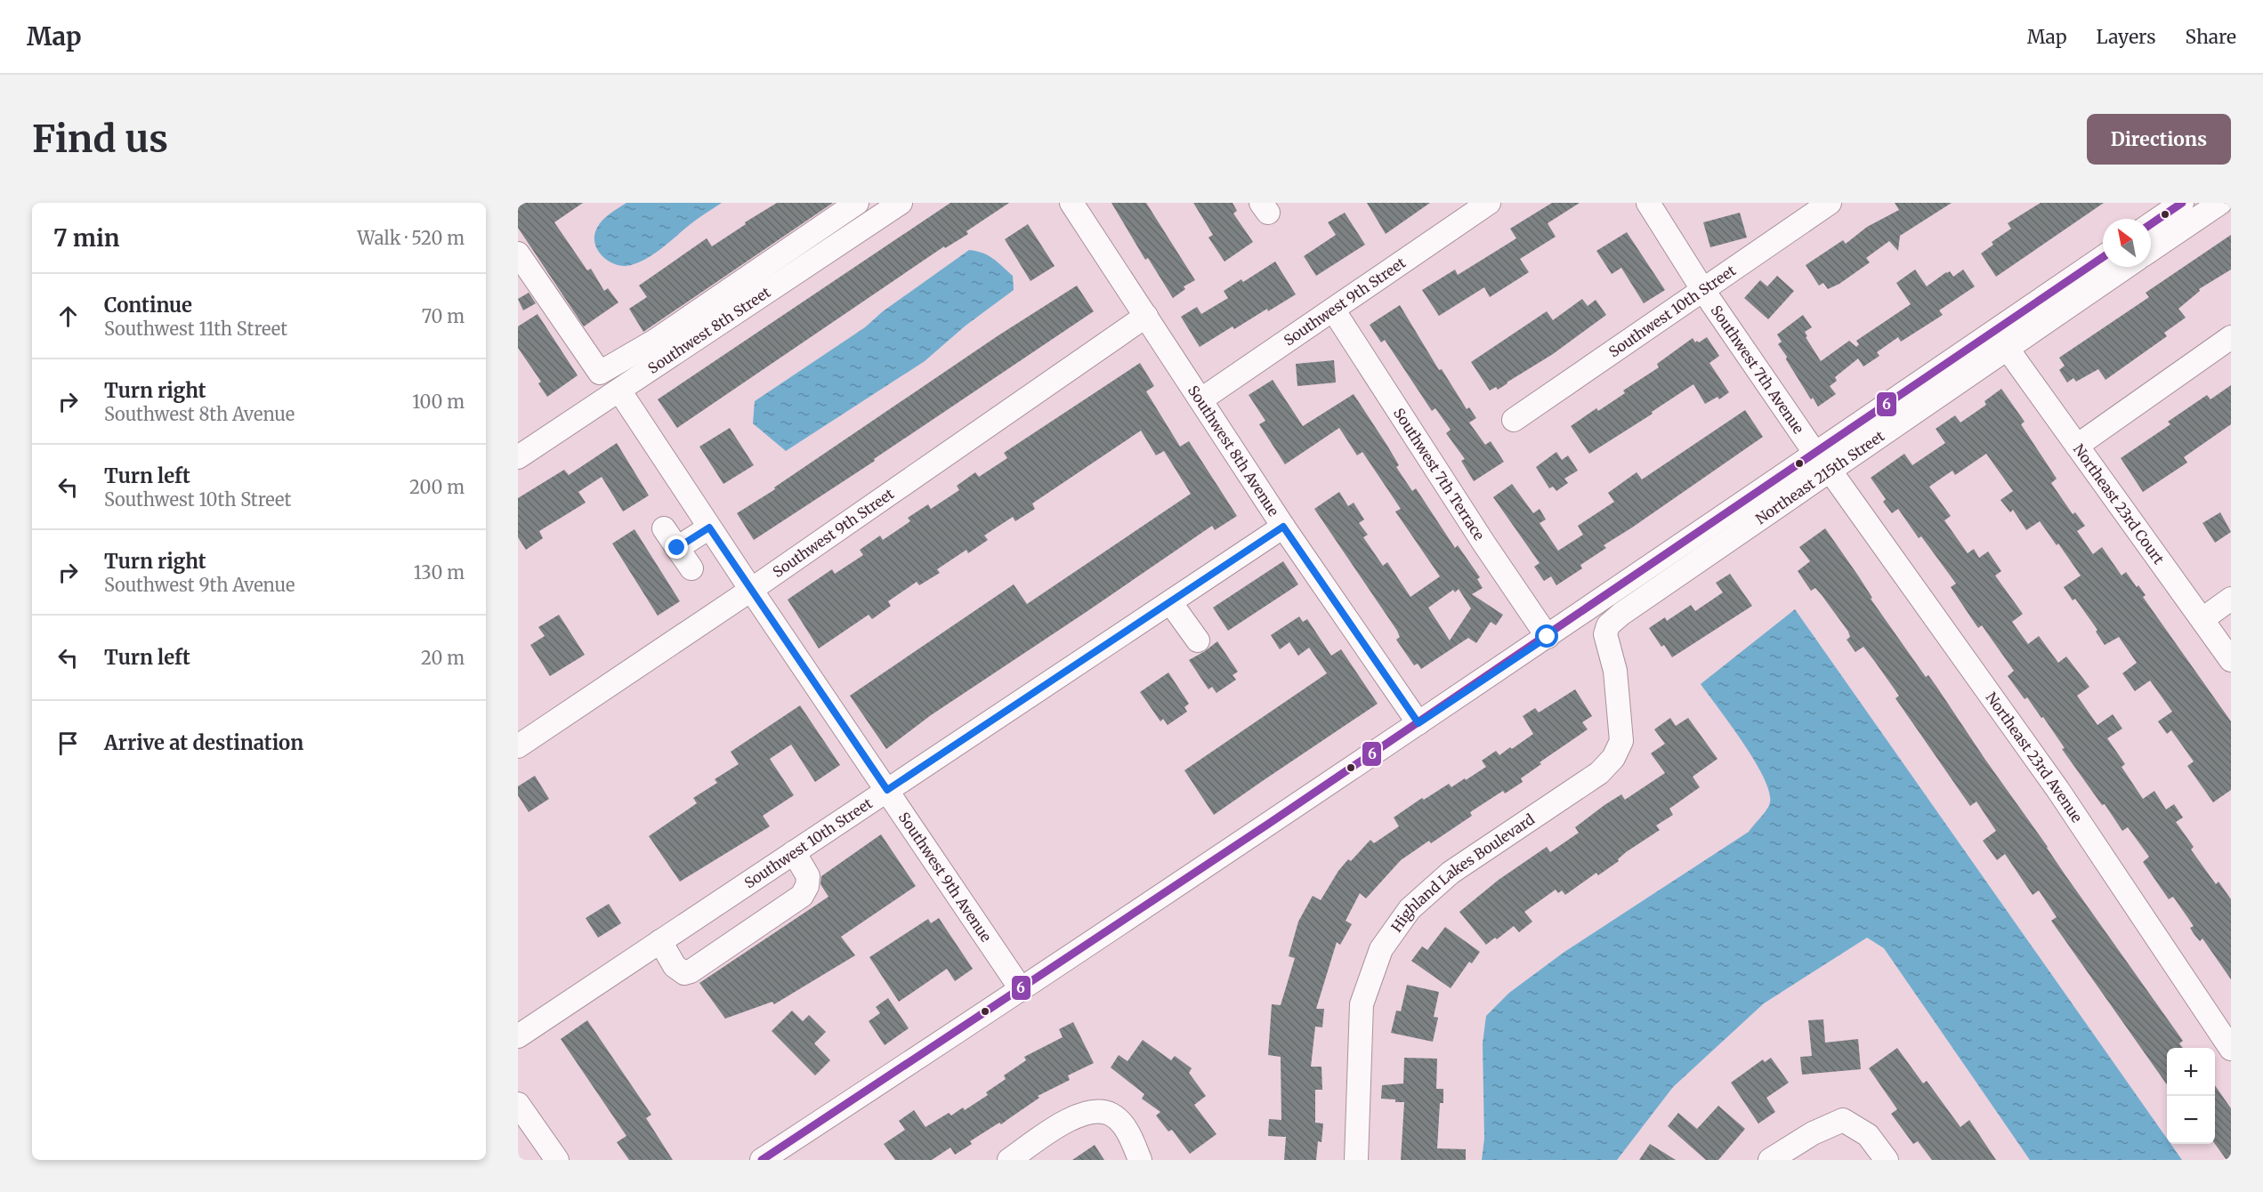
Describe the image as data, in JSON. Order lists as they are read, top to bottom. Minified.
{"streets":{"street":["Southwest 9th Street","Southwest 10th Street","Southwest 8th Street","Southwest 7th Avenue","Southwest 8th Avenue","Southwest 7th Terrace","Northeast 215th Street","Northeast 23rd Court","Northeast 23rd Avenue","Highland Lakes Boulevard","Southwest 9th Avenue"]},"crossings":[["Southwest 9th Street","Southwest 8th Avenue"],["Southwest 9th Street","Southwest 7th Terrace"],["Southwest 9th Street","Southwest 9th Avenue"],["Southwest 10th Street","Southwest 7th Avenue"],["Southwest 10th Street","Southwest 8th Avenue"],["Southwest 10th Street","Southwest 9th Avenue"],["Southwest 8th Street","Southwest 9th Avenue"],["Southwest 7th Avenue","Northeast 215th Street"],["Southwest 7th Avenue","Northeast 23rd Avenue"],["Northeast 215th Street","Northeast 23rd Court"],["Northeast 215th Street","Northeast 23rd Avenue"],["Northeast 215th Street","Highland Lakes Boulevard"]],"lines":["transit line 6"],"north":"top left","page":{"header":"Map","nav":["Map","Layers","Share"],"buttons":"Directions","title":"Find us","heading":["7 min","Walk · 520 m"],"list":[["Continue","Southwest 11th Street","70 m"],["Turn right","Southwest 8th Avenue","100 m"],["Turn left","Southwest 10th Street","200 m"],["Turn right","Southwest 9th Avenue","130 m"],["Turn left","20 m"],"Arrive at destination"],"map_buttons":["+","−"]}}
